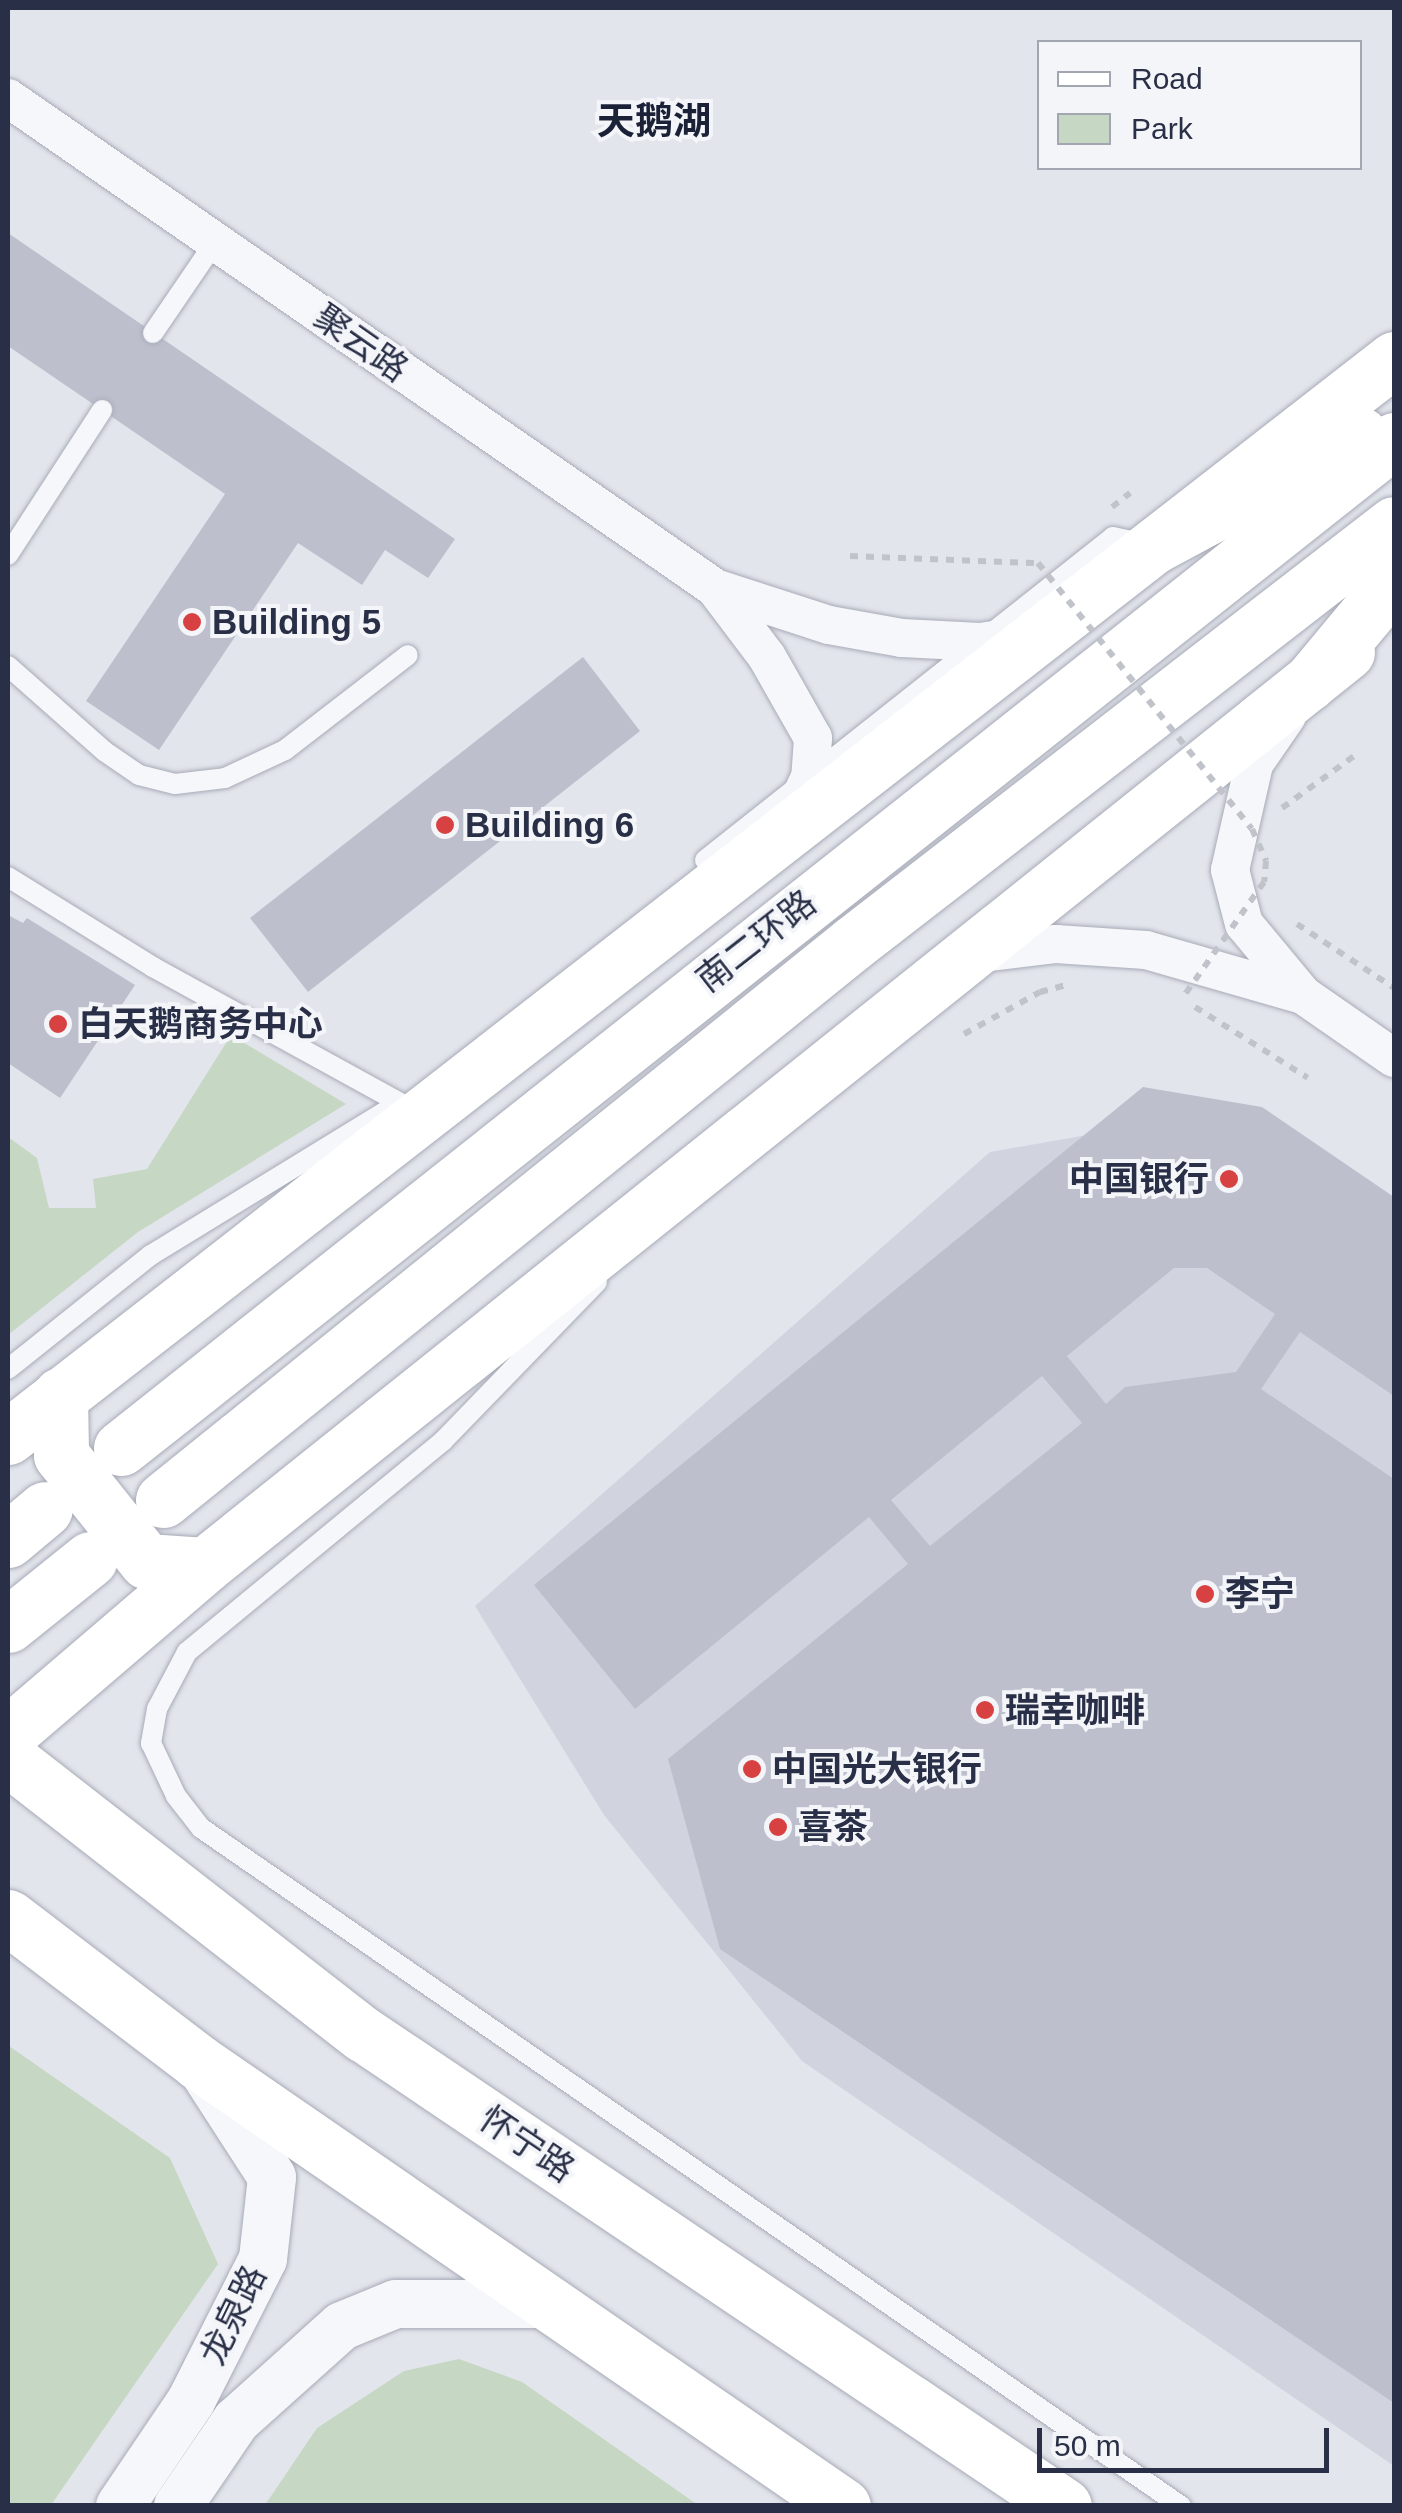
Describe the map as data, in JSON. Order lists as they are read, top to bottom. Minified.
{"streets":{"main road":["南二环路","怀宁路"],"street":["聚云路","龙泉路"]},"districts":["天鹅湖"],"places":["Building 5","Building 6","白天鹅商务中心","中国银行","李宁","瑞幸咖啡","中国光大银行","喜茶"],"legend":["Road","Park"],"scale_bar":"50 m"}
